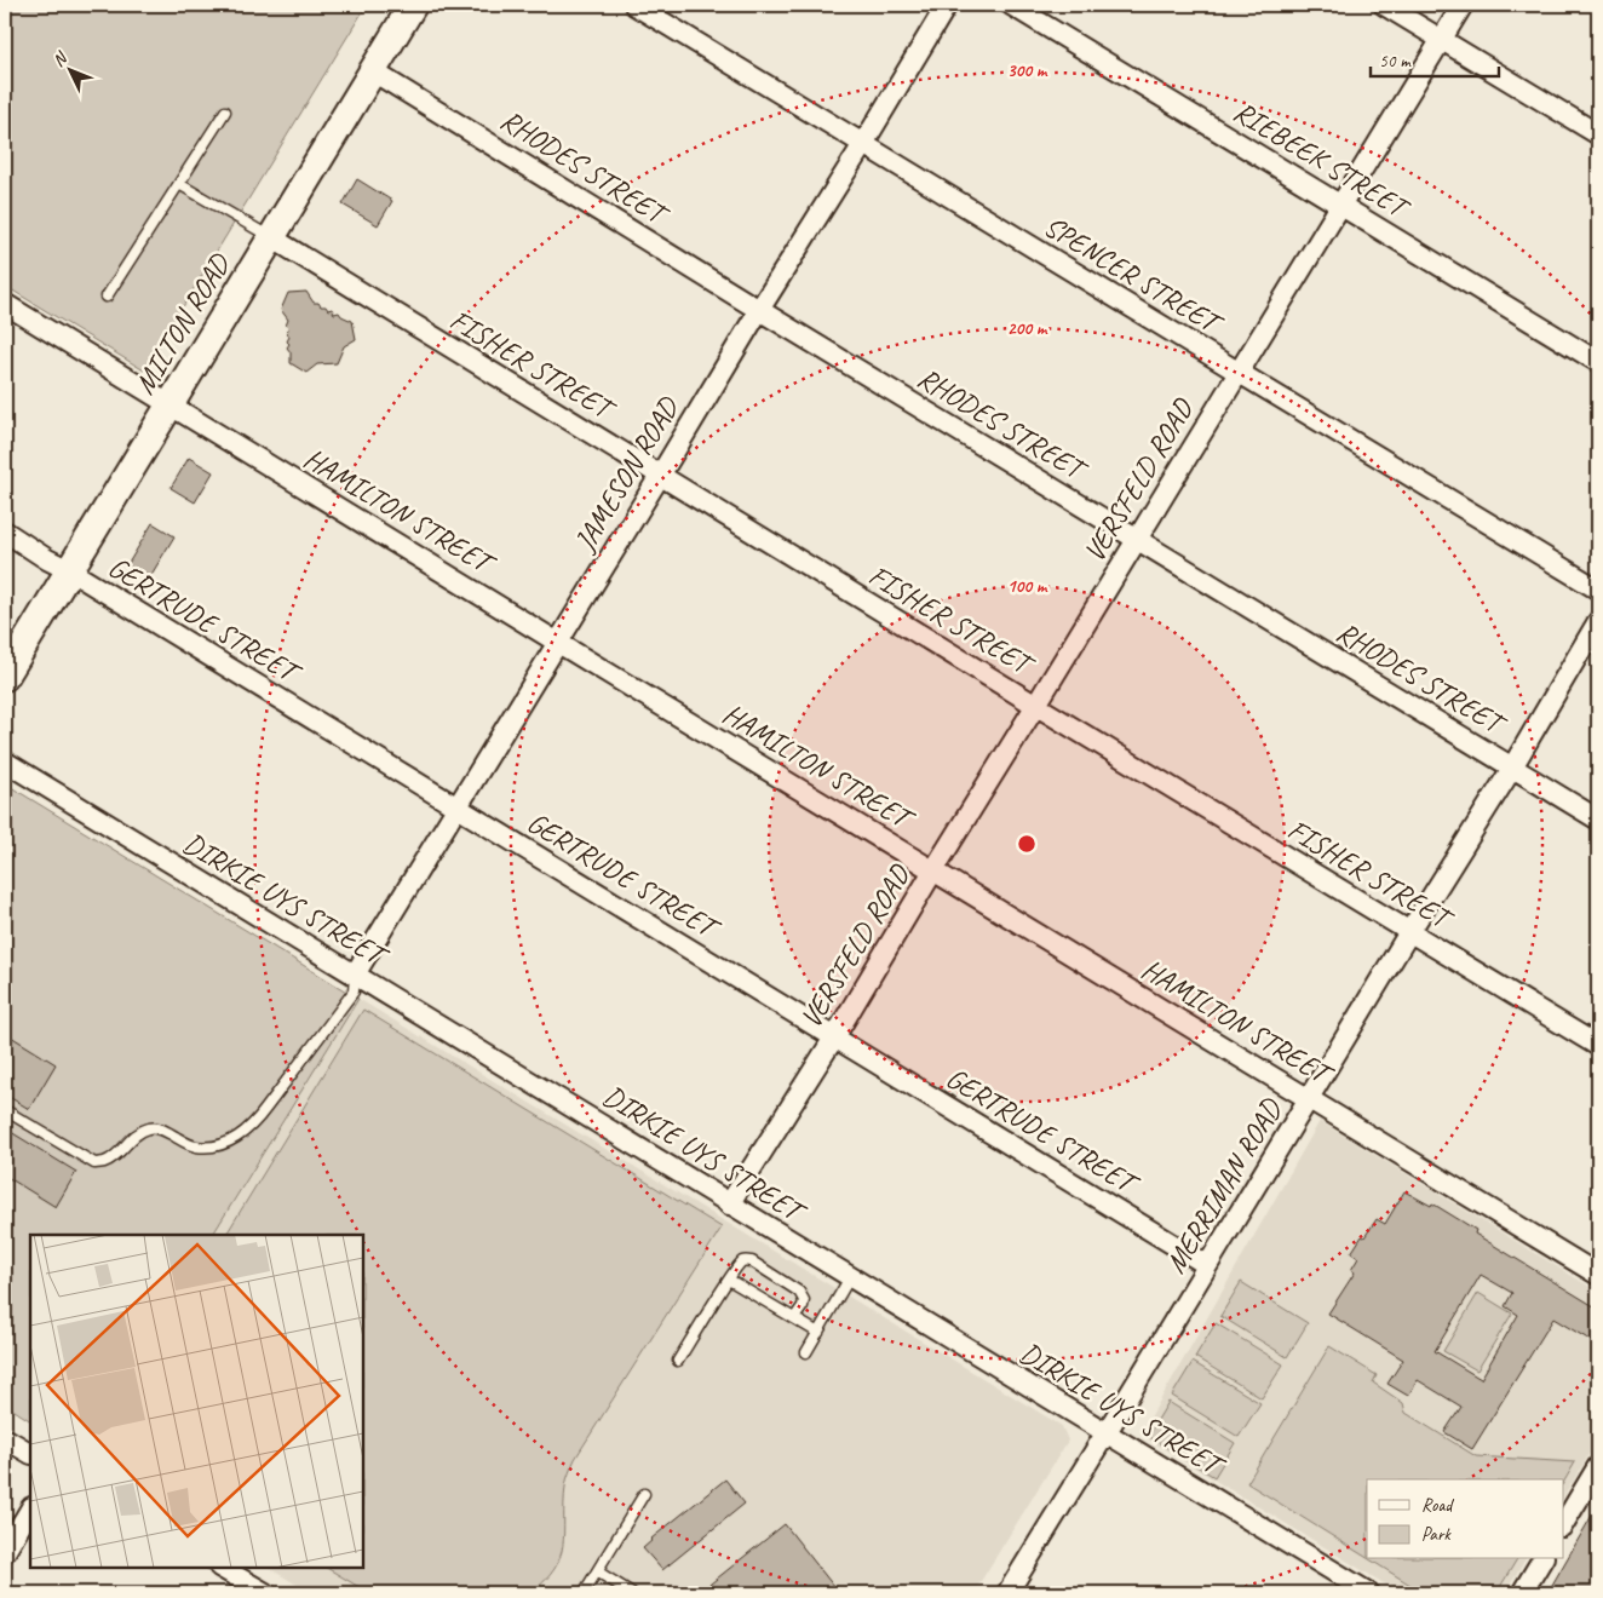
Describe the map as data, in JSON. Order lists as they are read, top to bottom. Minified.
{"streets":{"street":["RIEBEEK STREET","RHODES STREET","SPENCER STREET","MILTON ROAD","FISHER STREET","JAMESON ROAD","VERSFELD ROAD","HAMILTON STREET","GERTRUDE STREET","DIRKIE UYS STREET","MERRIMAN ROAD"]},"crossings":[["RIEBEEK STREET","VERSFELD ROAD"],["RHODES STREET","MILTON ROAD"],["RHODES STREET","JAMESON ROAD"],["RHODES STREET","VERSFELD ROAD"],["RHODES STREET","MERRIMAN ROAD"],["SPENCER STREET","JAMESON ROAD"],["SPENCER STREET","VERSFELD ROAD"],["MILTON ROAD","FISHER STREET"],["MILTON ROAD","HAMILTON STREET"],["MILTON ROAD","GERTRUDE STREET"],["FISHER STREET","JAMESON ROAD"],["FISHER STREET","VERSFELD ROAD"],["FISHER STREET","MERRIMAN ROAD"],["JAMESON ROAD","HAMILTON STREET"],["JAMESON ROAD","GERTRUDE STREET"],["JAMESON ROAD","DIRKIE UYS STREET"],["VERSFELD ROAD","HAMILTON STREET"],["VERSFELD ROAD","GERTRUDE STREET"],["VERSFELD ROAD","DIRKIE UYS STREET"],["HAMILTON STREET","MERRIMAN ROAD"],["GERTRUDE STREET","MERRIMAN ROAD"],["DIRKIE UYS STREET","MERRIMAN ROAD"]],"legend":["Road","Park"],"scale_bar":"50 m","north":"top left","rings":["300 m","200 m","100 m"]}
